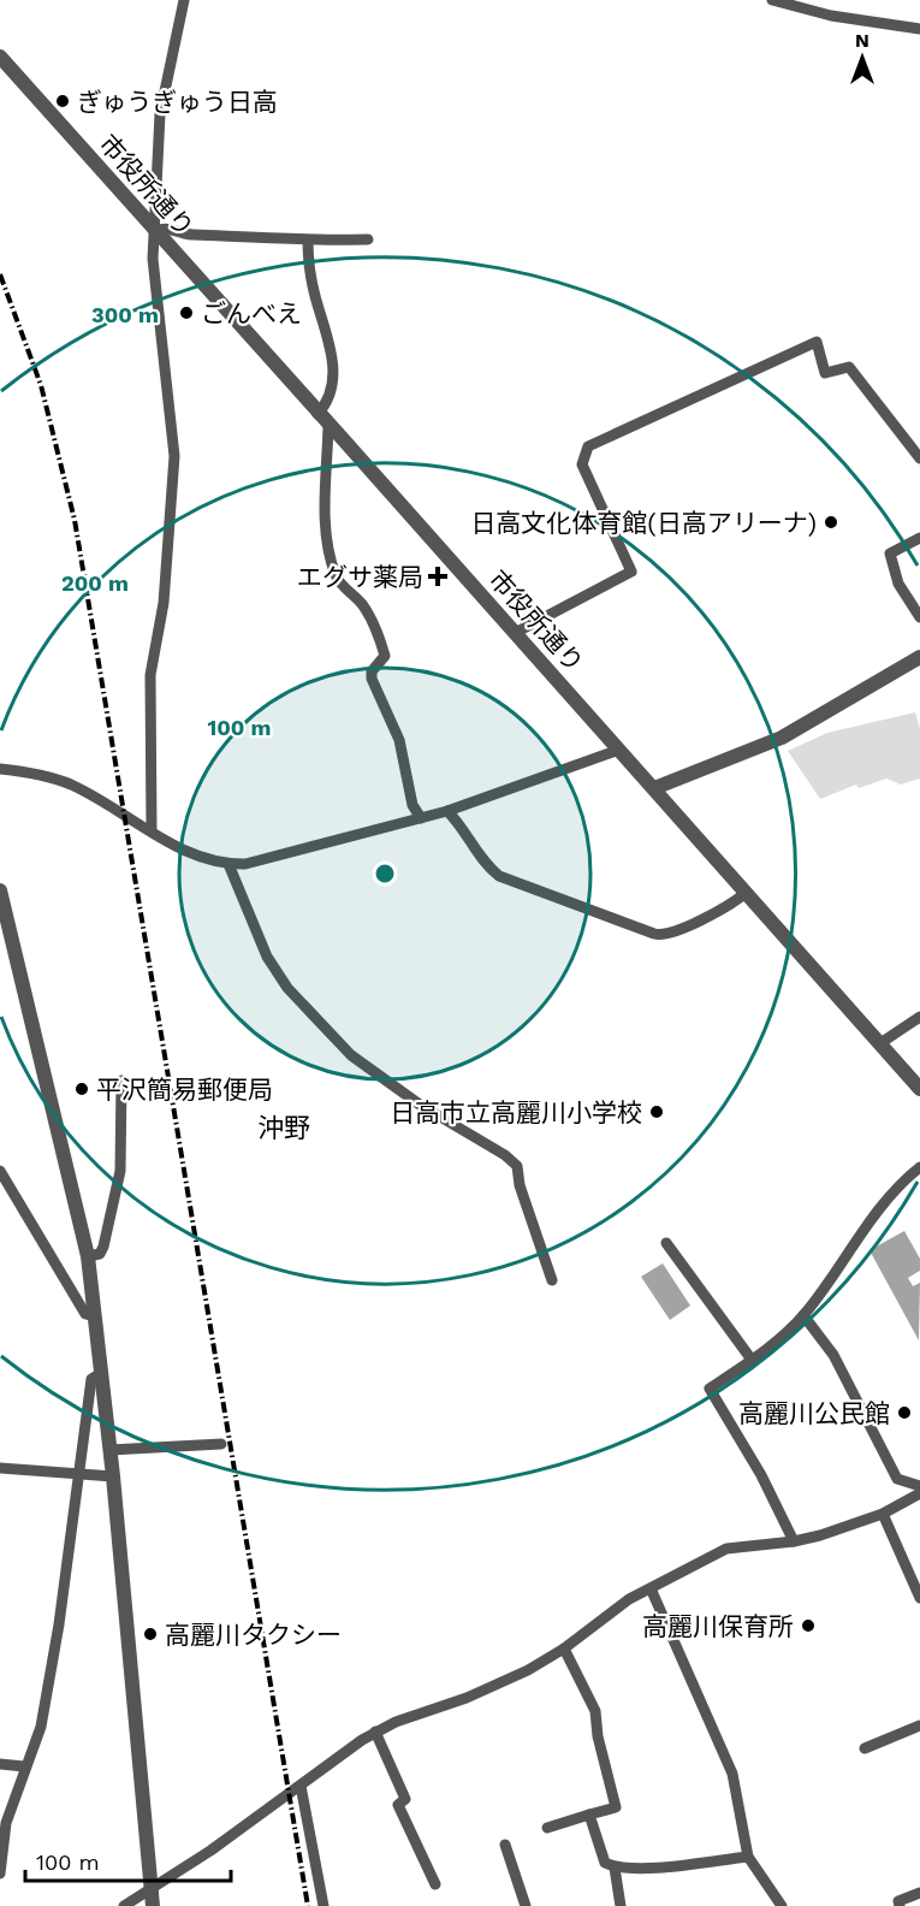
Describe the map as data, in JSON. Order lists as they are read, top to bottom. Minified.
{"streets":{"street":["市役所通り"]},"districts":["沖野"],"places":{"other":["ぎゅうぎゅう日高","ごんべえ","日高文化体育館(日高アリーナ)","平沢簡易郵便局","日高市立高麗川小学校","高麗川公民館","高麗川保育所","高麗川タクシー"],"health":["エグサ薬局"]},"scale_bar":"100 m","north":"top","rings":["300 m","200 m","100 m"]}
